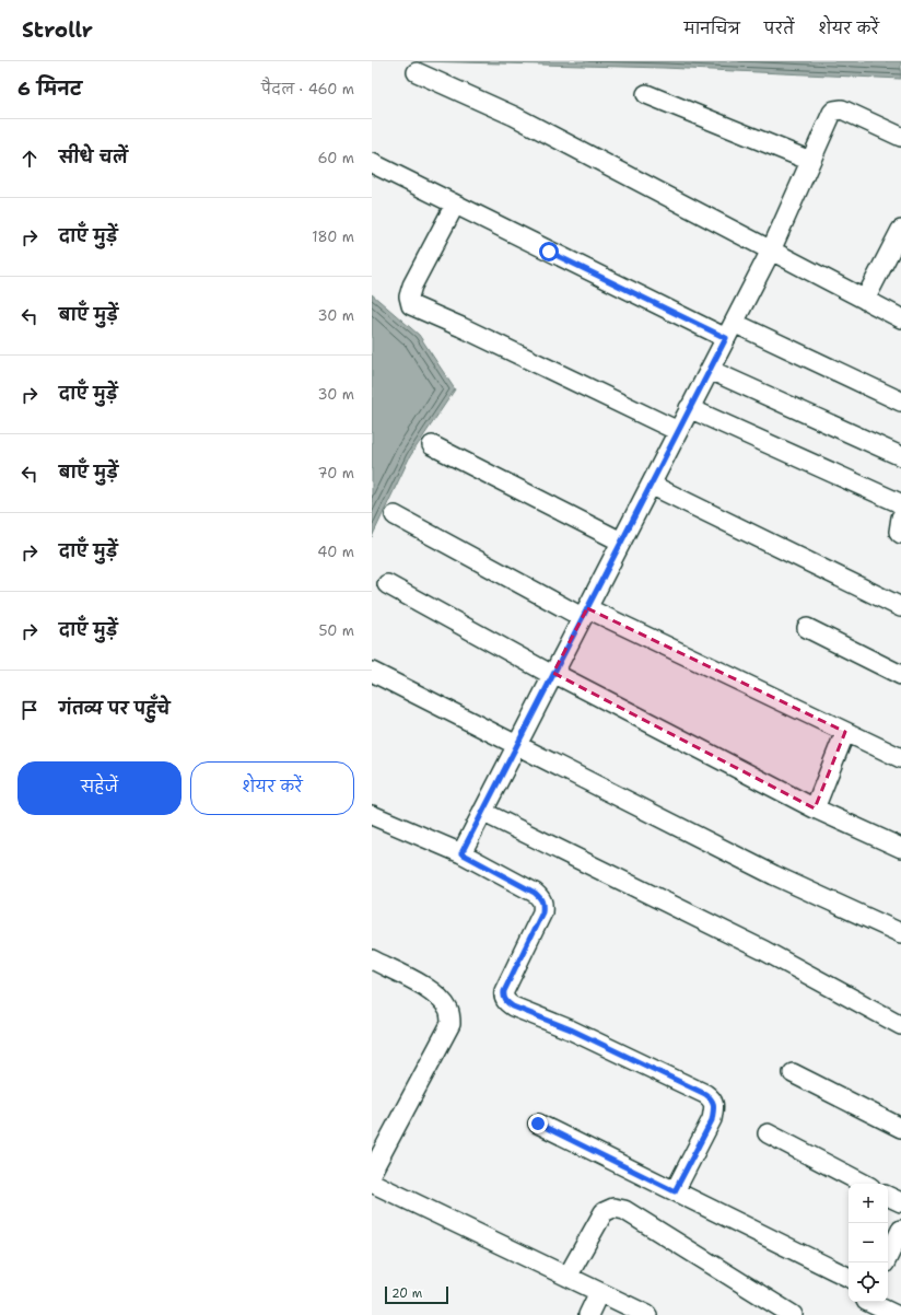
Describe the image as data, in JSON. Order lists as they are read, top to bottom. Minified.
{"scale_bar":"20 m","page":{"header":"Strollr","nav":["मानचित्र","परतें","शेयर करें"],"heading":["6 मिनट","पैदल · 460 m"],"list":[["सीधे चलें","60 m"],["दाएँ मुड़ें","180 m"],["बाएँ मुड़ें","30 m"],["दाएँ मुड़ें","30 m"],["बाएँ मुड़ें","70 m"],["दाएँ मुड़ें","40 m"],["दाएँ मुड़ें","50 m"],"गंतव्य पर पहुँचे"],"buttons":["सहेजें","शेयर करें"],"map_buttons":["+","−"],"scale":"20 m"}}
